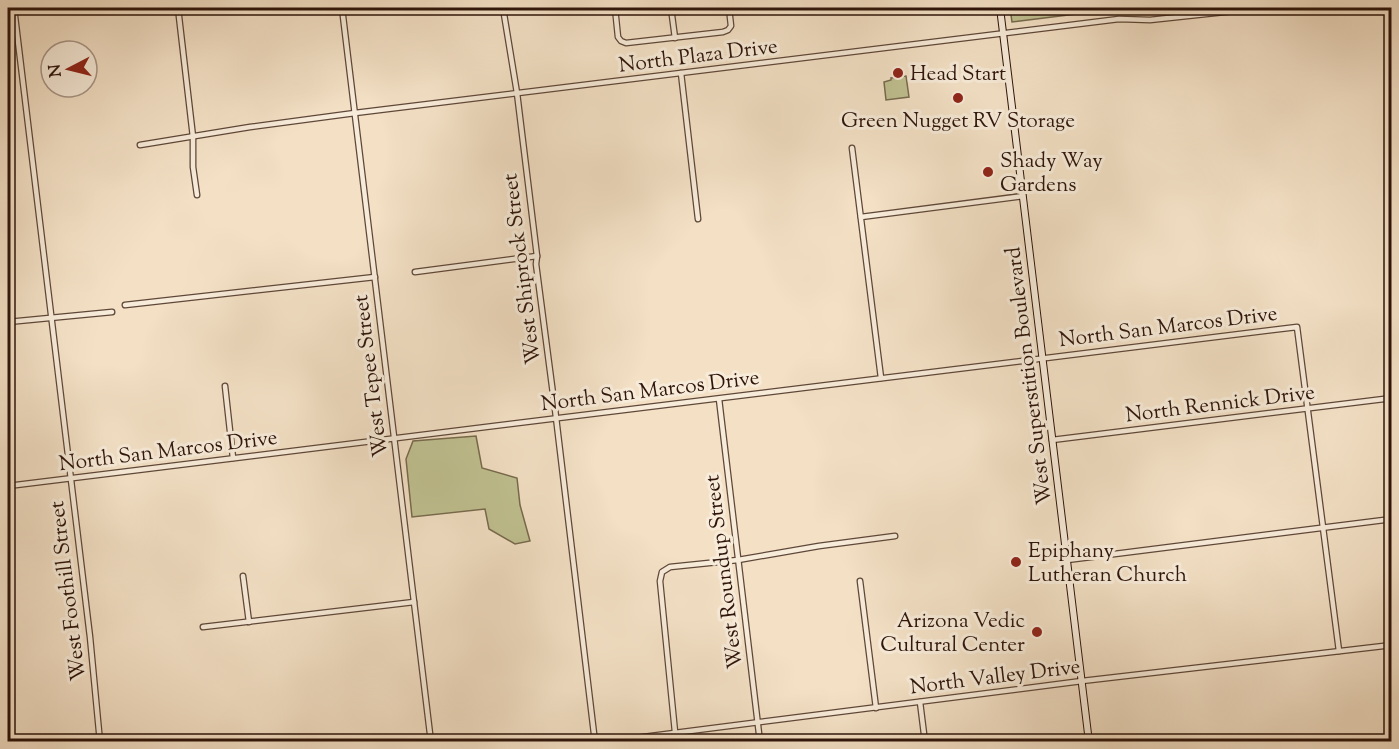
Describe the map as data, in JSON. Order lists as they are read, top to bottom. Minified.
{"streets":{"main road":["West Superstition Boulevard"],"street":["North Plaza Drive","West Shiprock Street","North San Marcos Drive","West Tepee Street","North Rennick Drive","West Roundup Street","West Foothill Street","North Valley Drive"]},"crossings":[["North Plaza Drive","West Shiprock Street"],["North Plaza Drive","West Tepee Street"],["North Plaza Drive","West Superstition Boulevard"],["West Shiprock Street","North San Marcos Drive"],["North San Marcos Drive","West Tepee Street"],["North San Marcos Drive","West Superstition Boulevard"],["North San Marcos Drive","North Rennick Drive"],["North San Marcos Drive","West Roundup Street"],["North San Marcos Drive","West Foothill Street"],["West Superstition Boulevard","North Rennick Drive"],["West Superstition Boulevard","North Valley Drive"],["West Roundup Street","North Valley Drive"]],"places":["Head Start","Green Nugget RV Storage","Shady Way Gardens","Epiphany Lutheran Church","Arizona Vedic Cultural Center"],"north":"left"}
